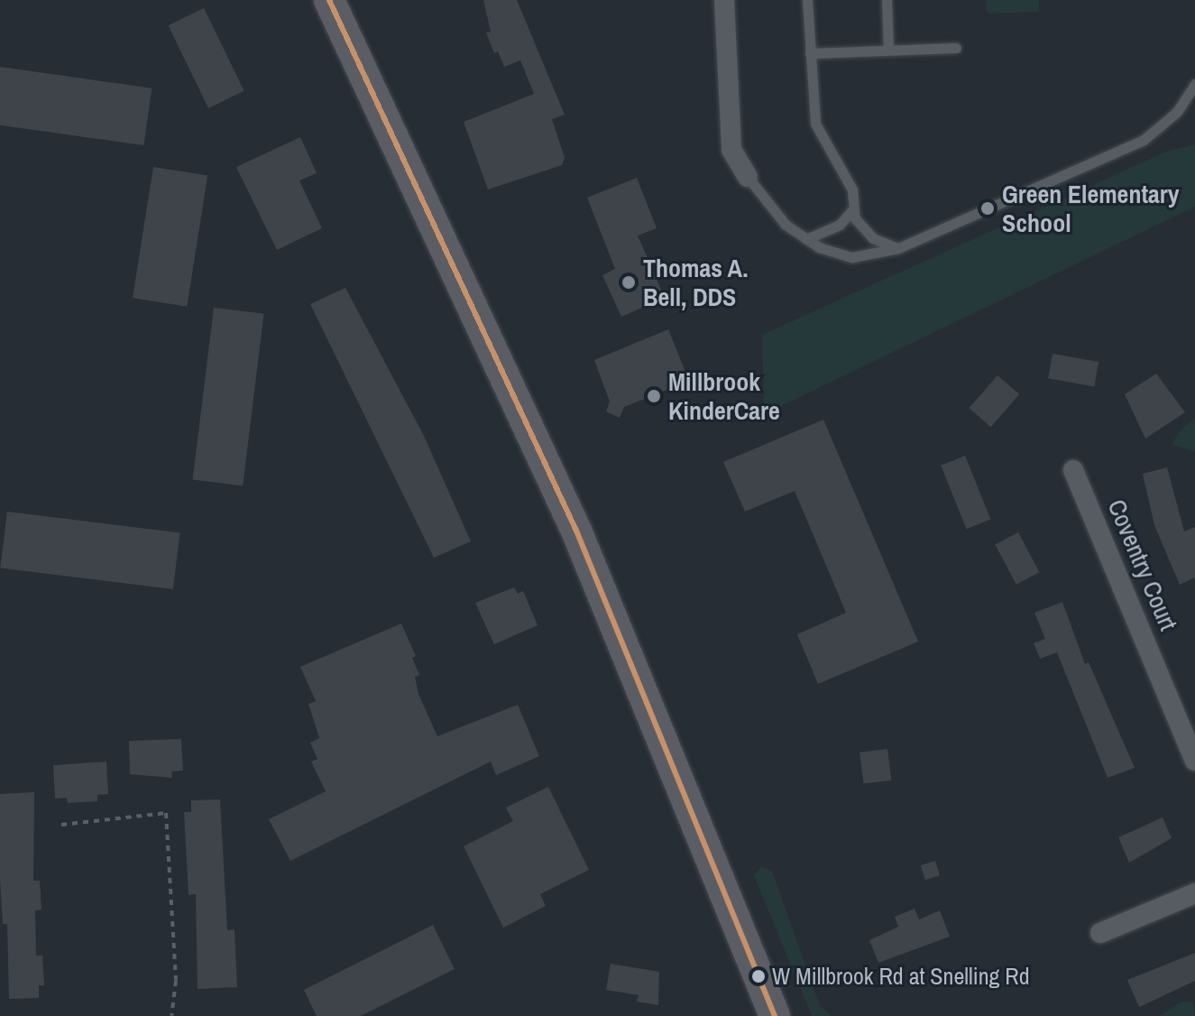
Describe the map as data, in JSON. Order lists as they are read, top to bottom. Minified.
{"streets":{"street":["Coventry Court"]},"places":["Green Elementary School","Thomas A. Bell, DDS","Millbrook KinderCare","W Millbrook Rd at Snelling Rd"]}
